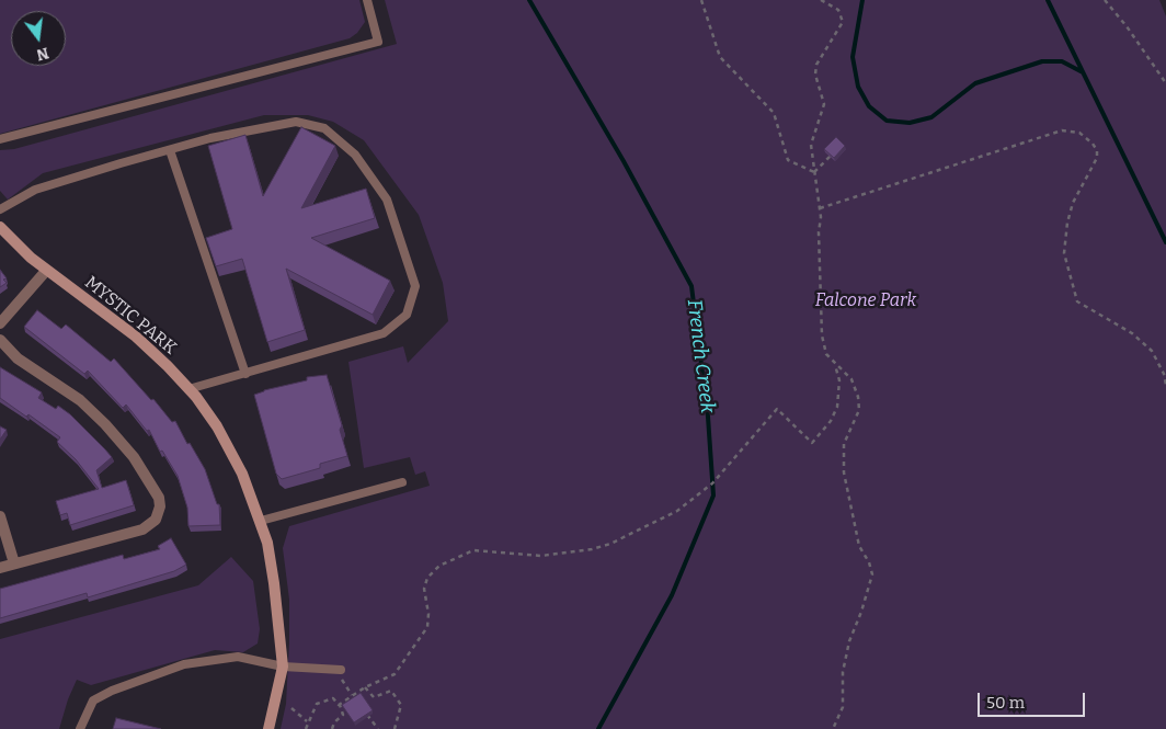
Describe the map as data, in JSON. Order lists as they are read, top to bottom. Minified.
{"streets":{"street":["MYSTIC PARK"]},"water":["French Creek"],"parks":["Falcone Park"],"scale_bar":"50 m","north":"bottom"}
